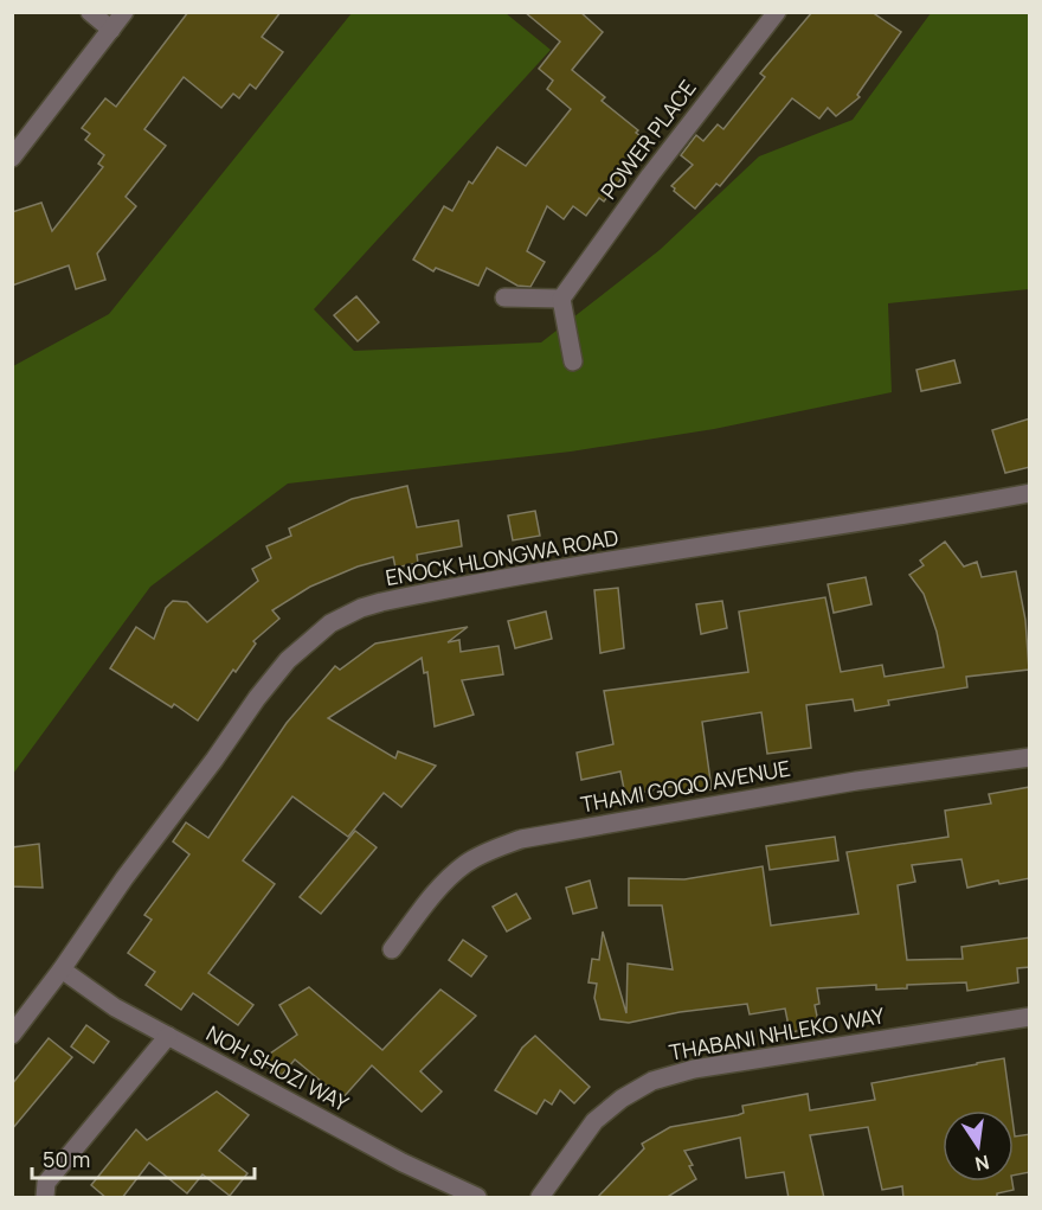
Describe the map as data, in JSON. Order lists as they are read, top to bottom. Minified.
{"streets":{"street":["POWER PLACE","ENOCK HLONGWA ROAD","THAMI GOQO AVENUE","THABANI NHLEKO WAY","NOH SHOZI WAY"]},"crossings":[["ENOCK HLONGWA ROAD","NOH SHOZI WAY"]],"scale_bar":"50 m","north":"bottom"}
